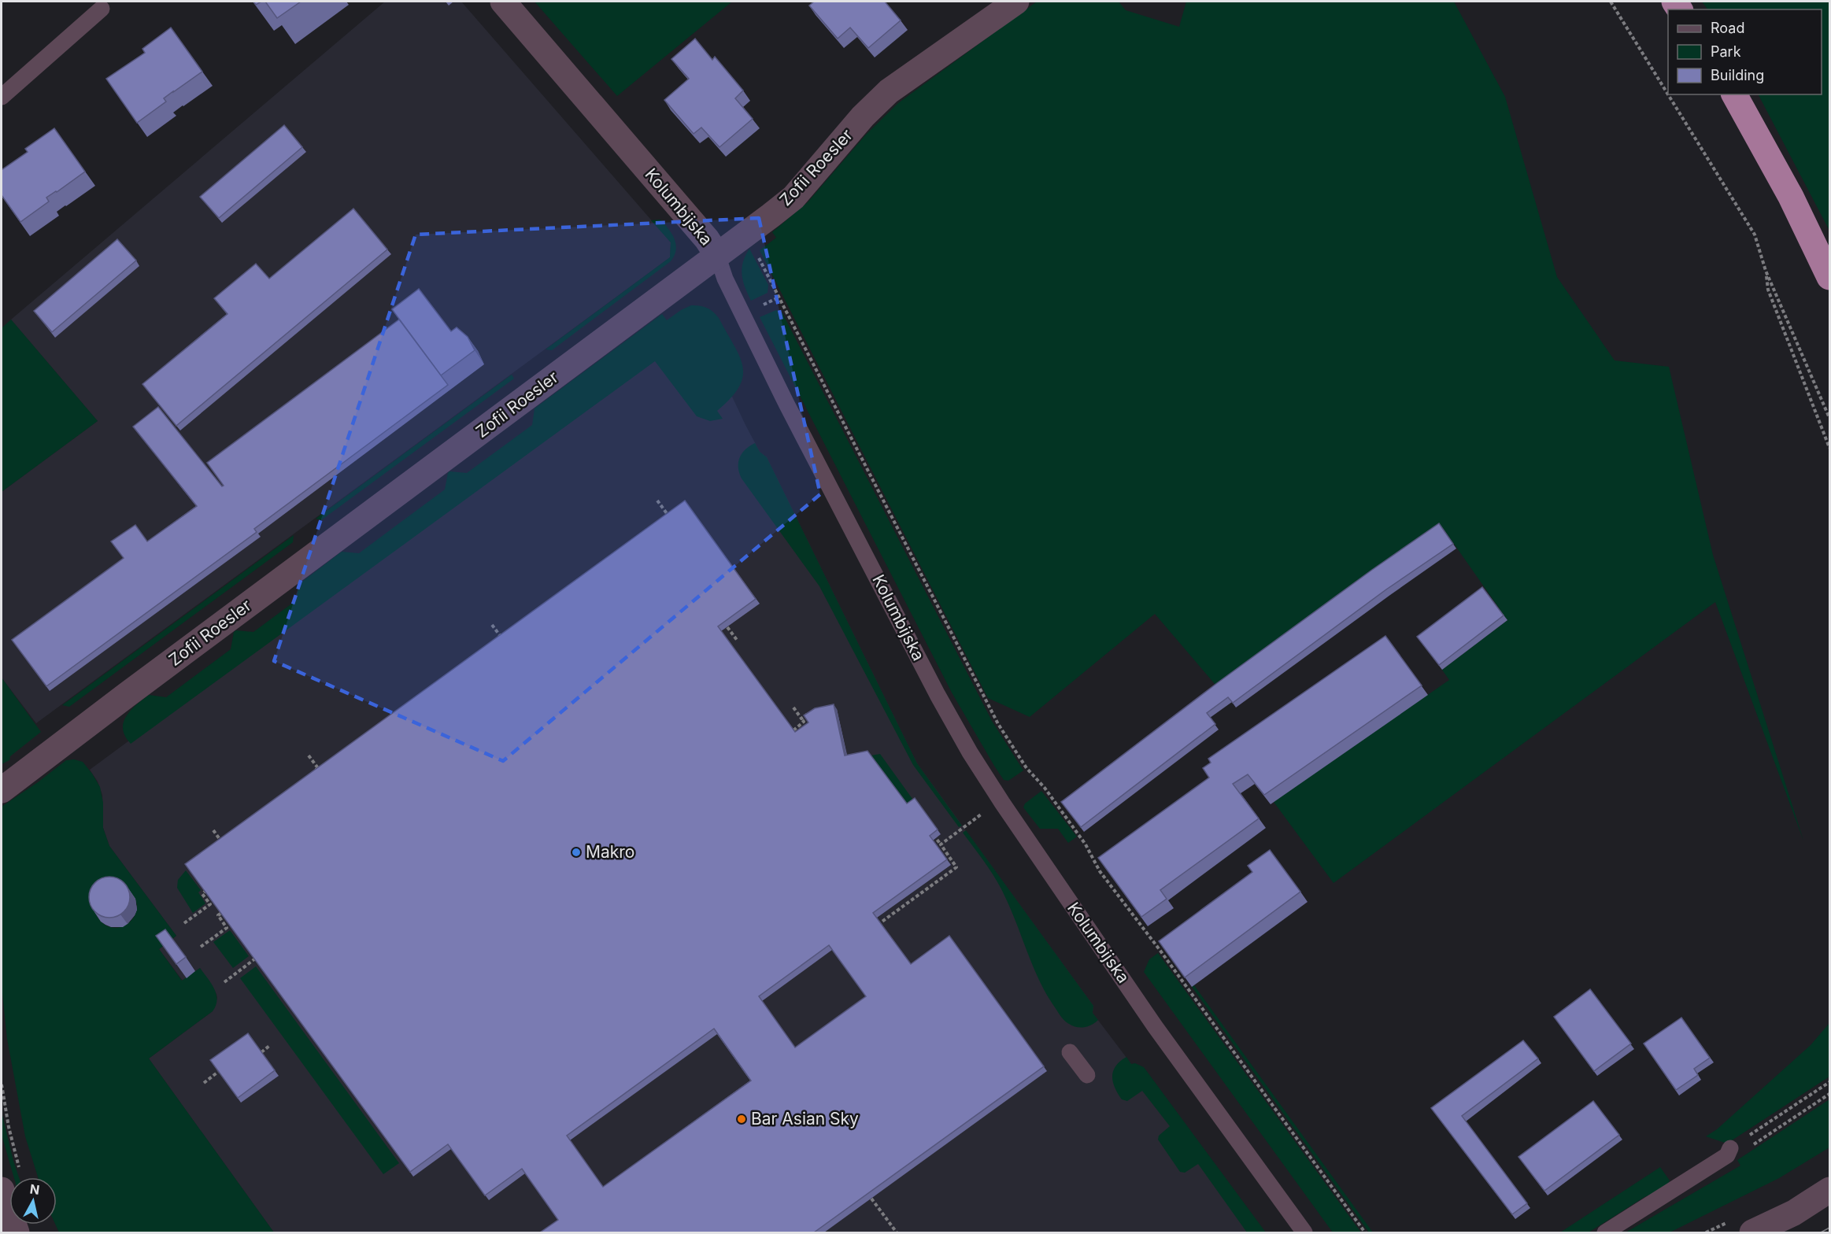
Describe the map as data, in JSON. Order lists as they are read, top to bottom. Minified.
{"streets":{"street":["Zofii Roesler","Kolumbijska"]},"crossings":[["Zofii Roesler","Kolumbijska"]],"places":["Makro","Bar Asian Sky"],"legend":["Road","Park","Building"],"north":"top"}
